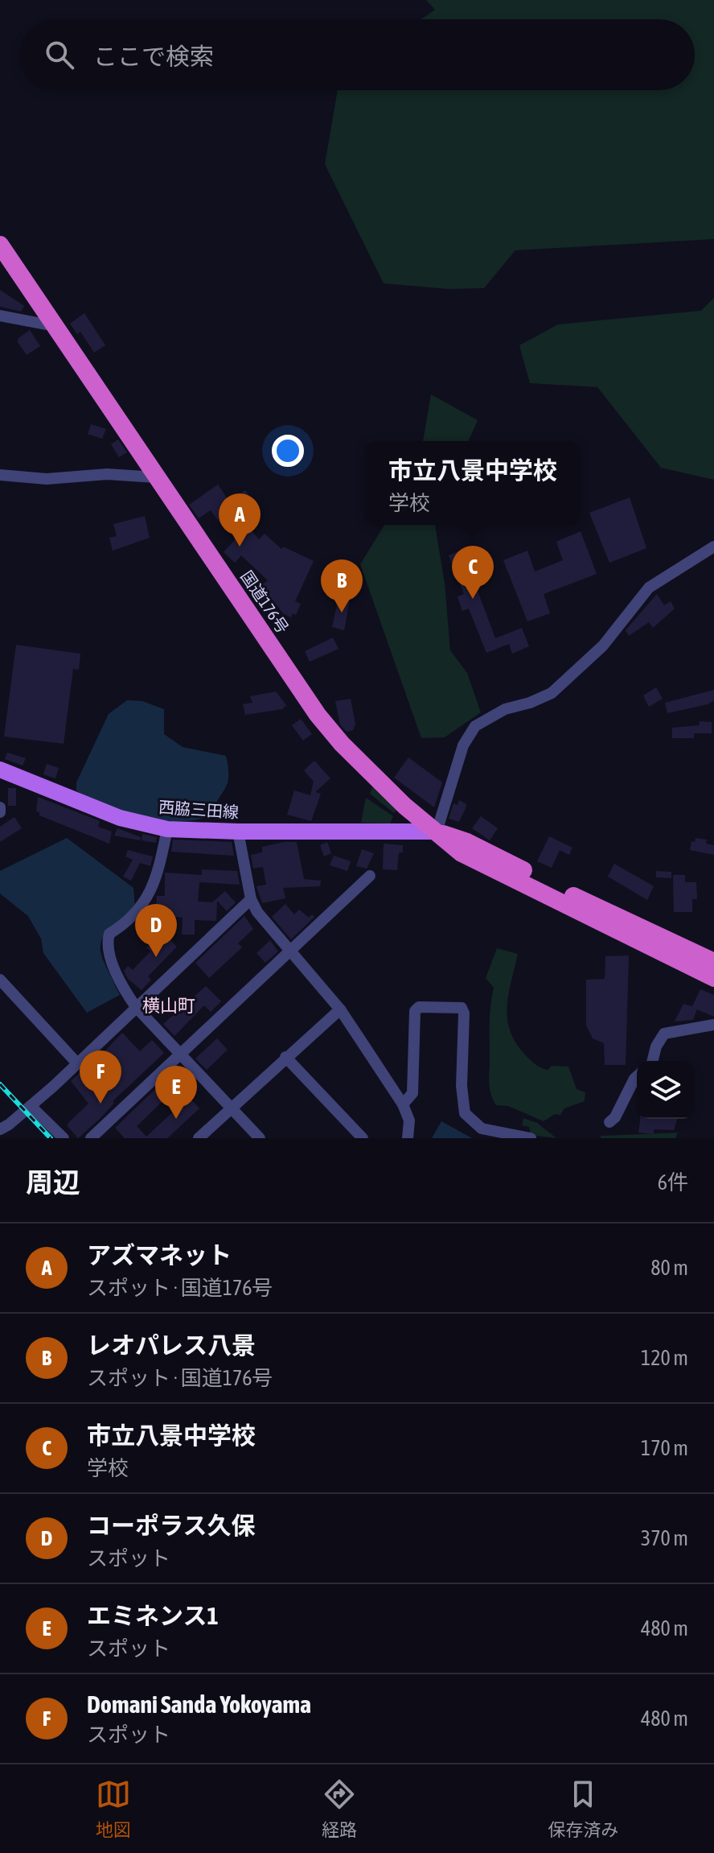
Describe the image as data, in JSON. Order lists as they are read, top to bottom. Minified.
{"streets":{"highway":["国道176号"],"main road":["西脇三田線"]},"crossings":[["国道176号","西脇三田線"]],"districts":["横山町"],"page":{"search":"ここで検索","popup":["市立八景中学校","学校"],"pins":["A","C","B","D","F","E"],"heading":["周辺","6件"],"list":[{"mark":"A","name":"アズマネット","note":"スポット · 国道176号","value":"80 m"},{"mark":"B","name":"レオパレス八景","note":"スポット · 国道176号","value":"120 m"},{"mark":"C","name":"市立八景中学校","note":"学校","value":"170 m"},{"mark":"D","name":"コーポラス久保","note":"スポット","value":"370 m"},{"mark":"E","name":"エミネンス1","note":"スポット","value":"480 m"},{"mark":"F","name":"Domani Sanda Yokoyama","note":"スポット","value":"480 m"}],"nav":["地図","経路","保存済み"]}}
